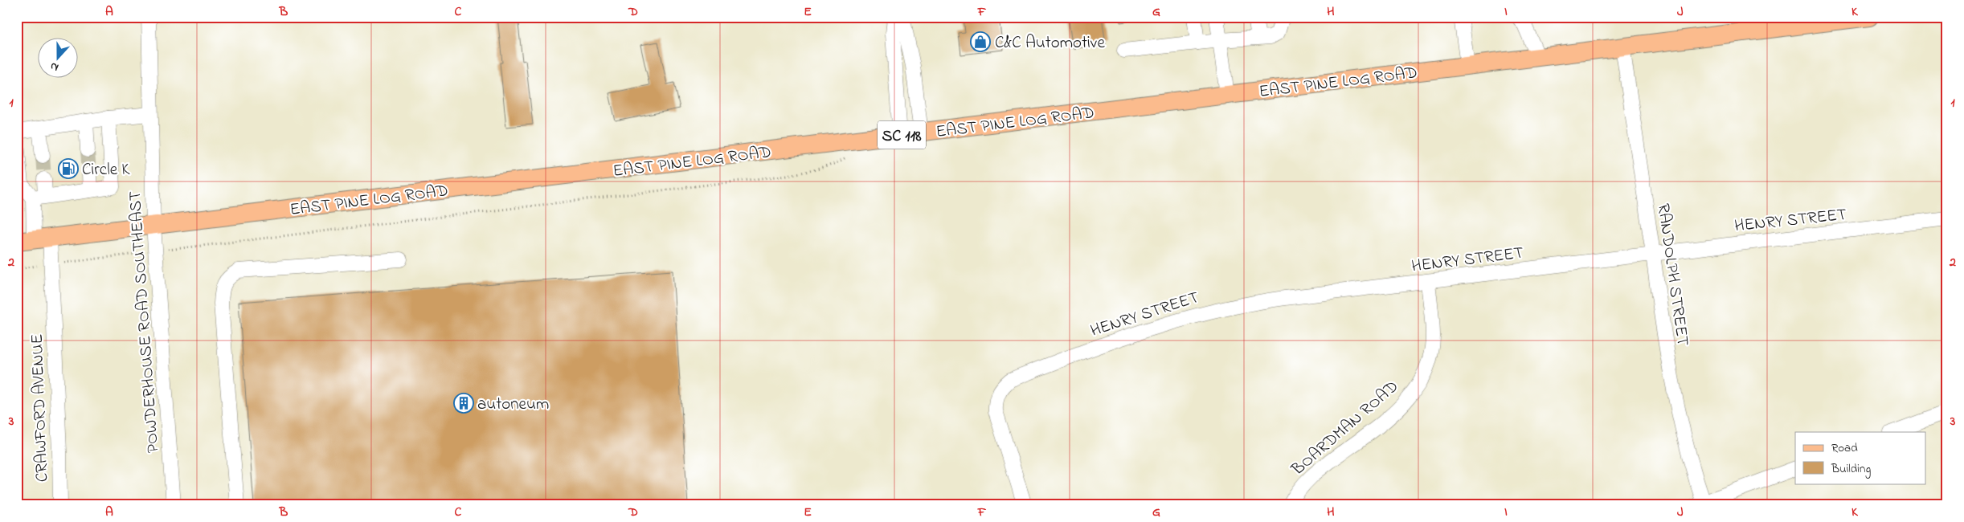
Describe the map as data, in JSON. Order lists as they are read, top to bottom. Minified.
{"streets":{"main road":["EAST PINE LOG ROAD","SC 118"],"street":["HENRY STREET","RANDOLPH STREET","POWDERHOUSE ROAD SOUTHEAST","CRAWFORD AVENUE","BOARDMAN ROAD"]},"crossings":[["EAST PINE LOG ROAD","RANDOLPH STREET"],["EAST PINE LOG ROAD","POWDERHOUSE ROAD SOUTHEAST"],["EAST PINE LOG ROAD","CRAWFORD AVENUE"],["HENRY STREET","RANDOLPH STREET"],["HENRY STREET","BOARDMAN ROAD"]],"places":{"shop":["C&C Automotive"],"fuel station":["Circle K"],"building":["autoneum"]},"legend":["Road","Building"],"north":"bottom","grid":{"columns":["A","B","C","D","E","F","G","H","I","J","K"],"rows":["1","2","3"]}}
